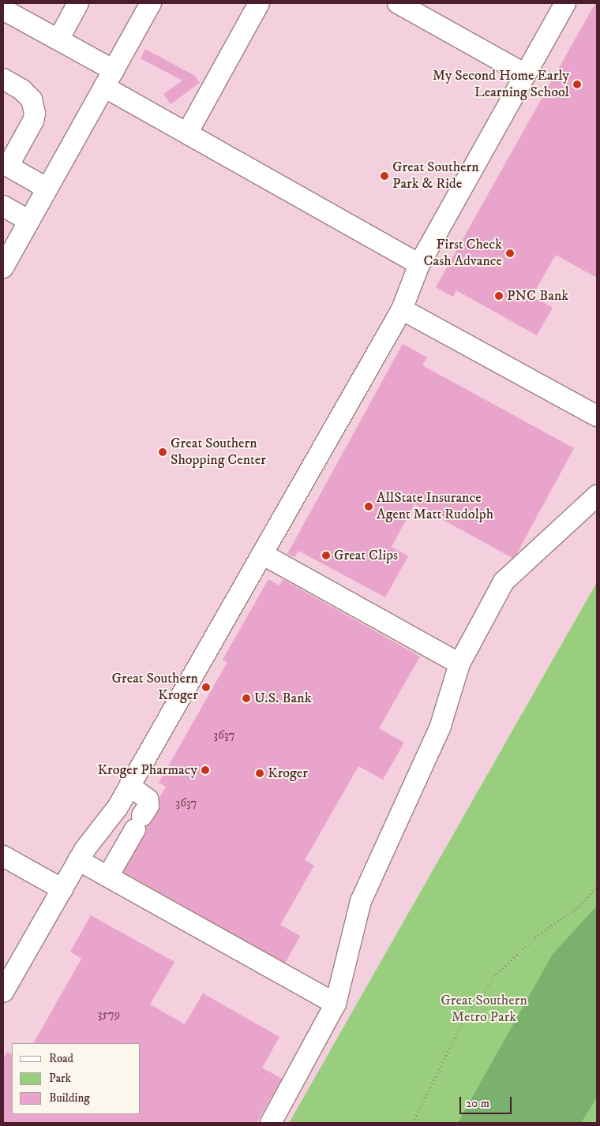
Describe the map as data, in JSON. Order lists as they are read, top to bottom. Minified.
{"parks":["Great Southern Metro Park"],"places":["My Second Home Early Learning School","Great Southern Park & Ride","First Check Cash Advance","PNC Bank","Great Southern Shopping Center","AllState Insurance Agent Matt Rudolph","Great Clips","Great Southern Kroger","U.S. Bank","Kroger Pharmacy","Kroger"],"house_numbers":["3637","3637","3579"],"legend":["Road","Park","Building"],"scale_bar":"20 m"}
